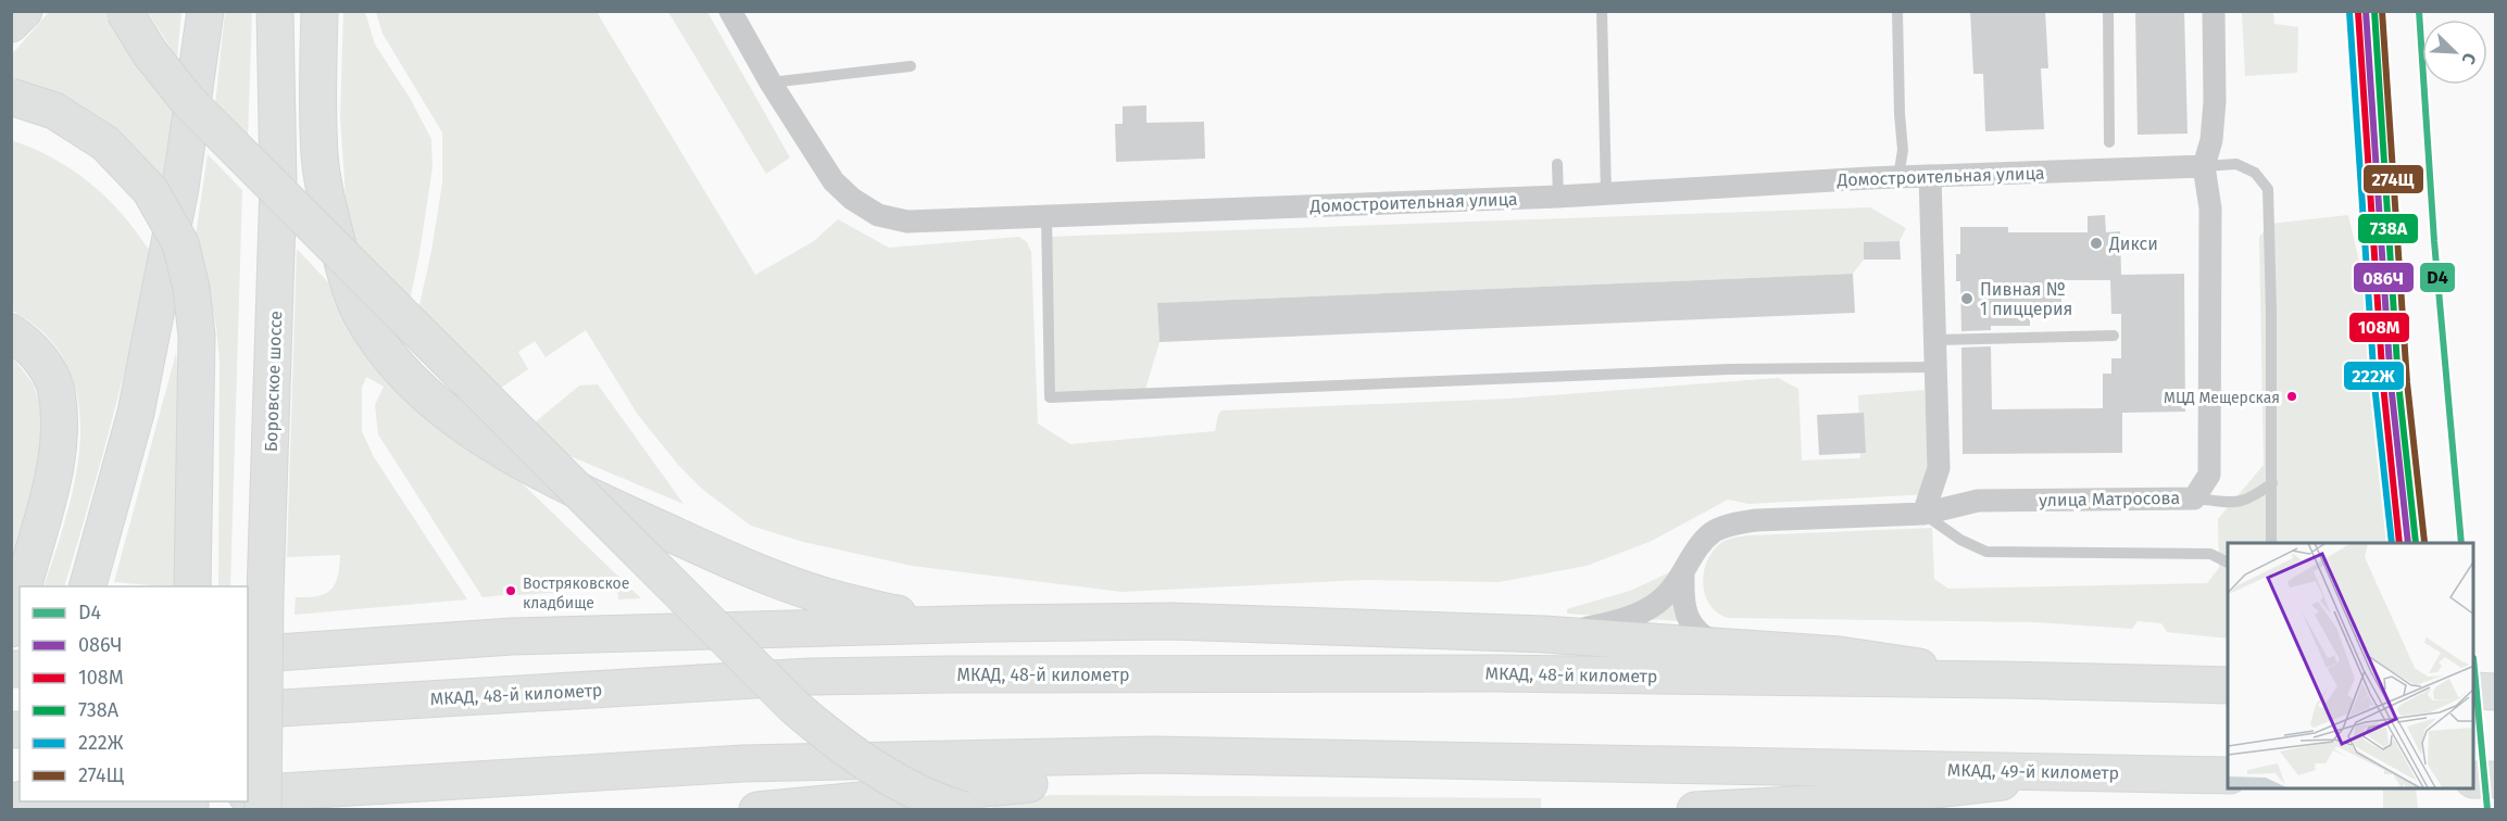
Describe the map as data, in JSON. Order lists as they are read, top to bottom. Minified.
{"streets":{"main road":["Боровское шоссе","МКАД, 48-й километр","МКАД, 49-й километр"],"street":["Домостроительная улица","улица Матросова"]},"crossings":[["Домостроительная улица","улица Матросова"]],"places":["Дикси","Пивная № 1 пиццерия","МЦД Мещерская","Востряковское кладбище"],"lines":["transit line D4","transit line 086Ч","transit line 738А","transit line 274Щ","transit line 108М","transit line 222Ж"],"legend":["D4","086Ч","108М","738А","222Ж","274Щ"],"north":"bottom right"}
